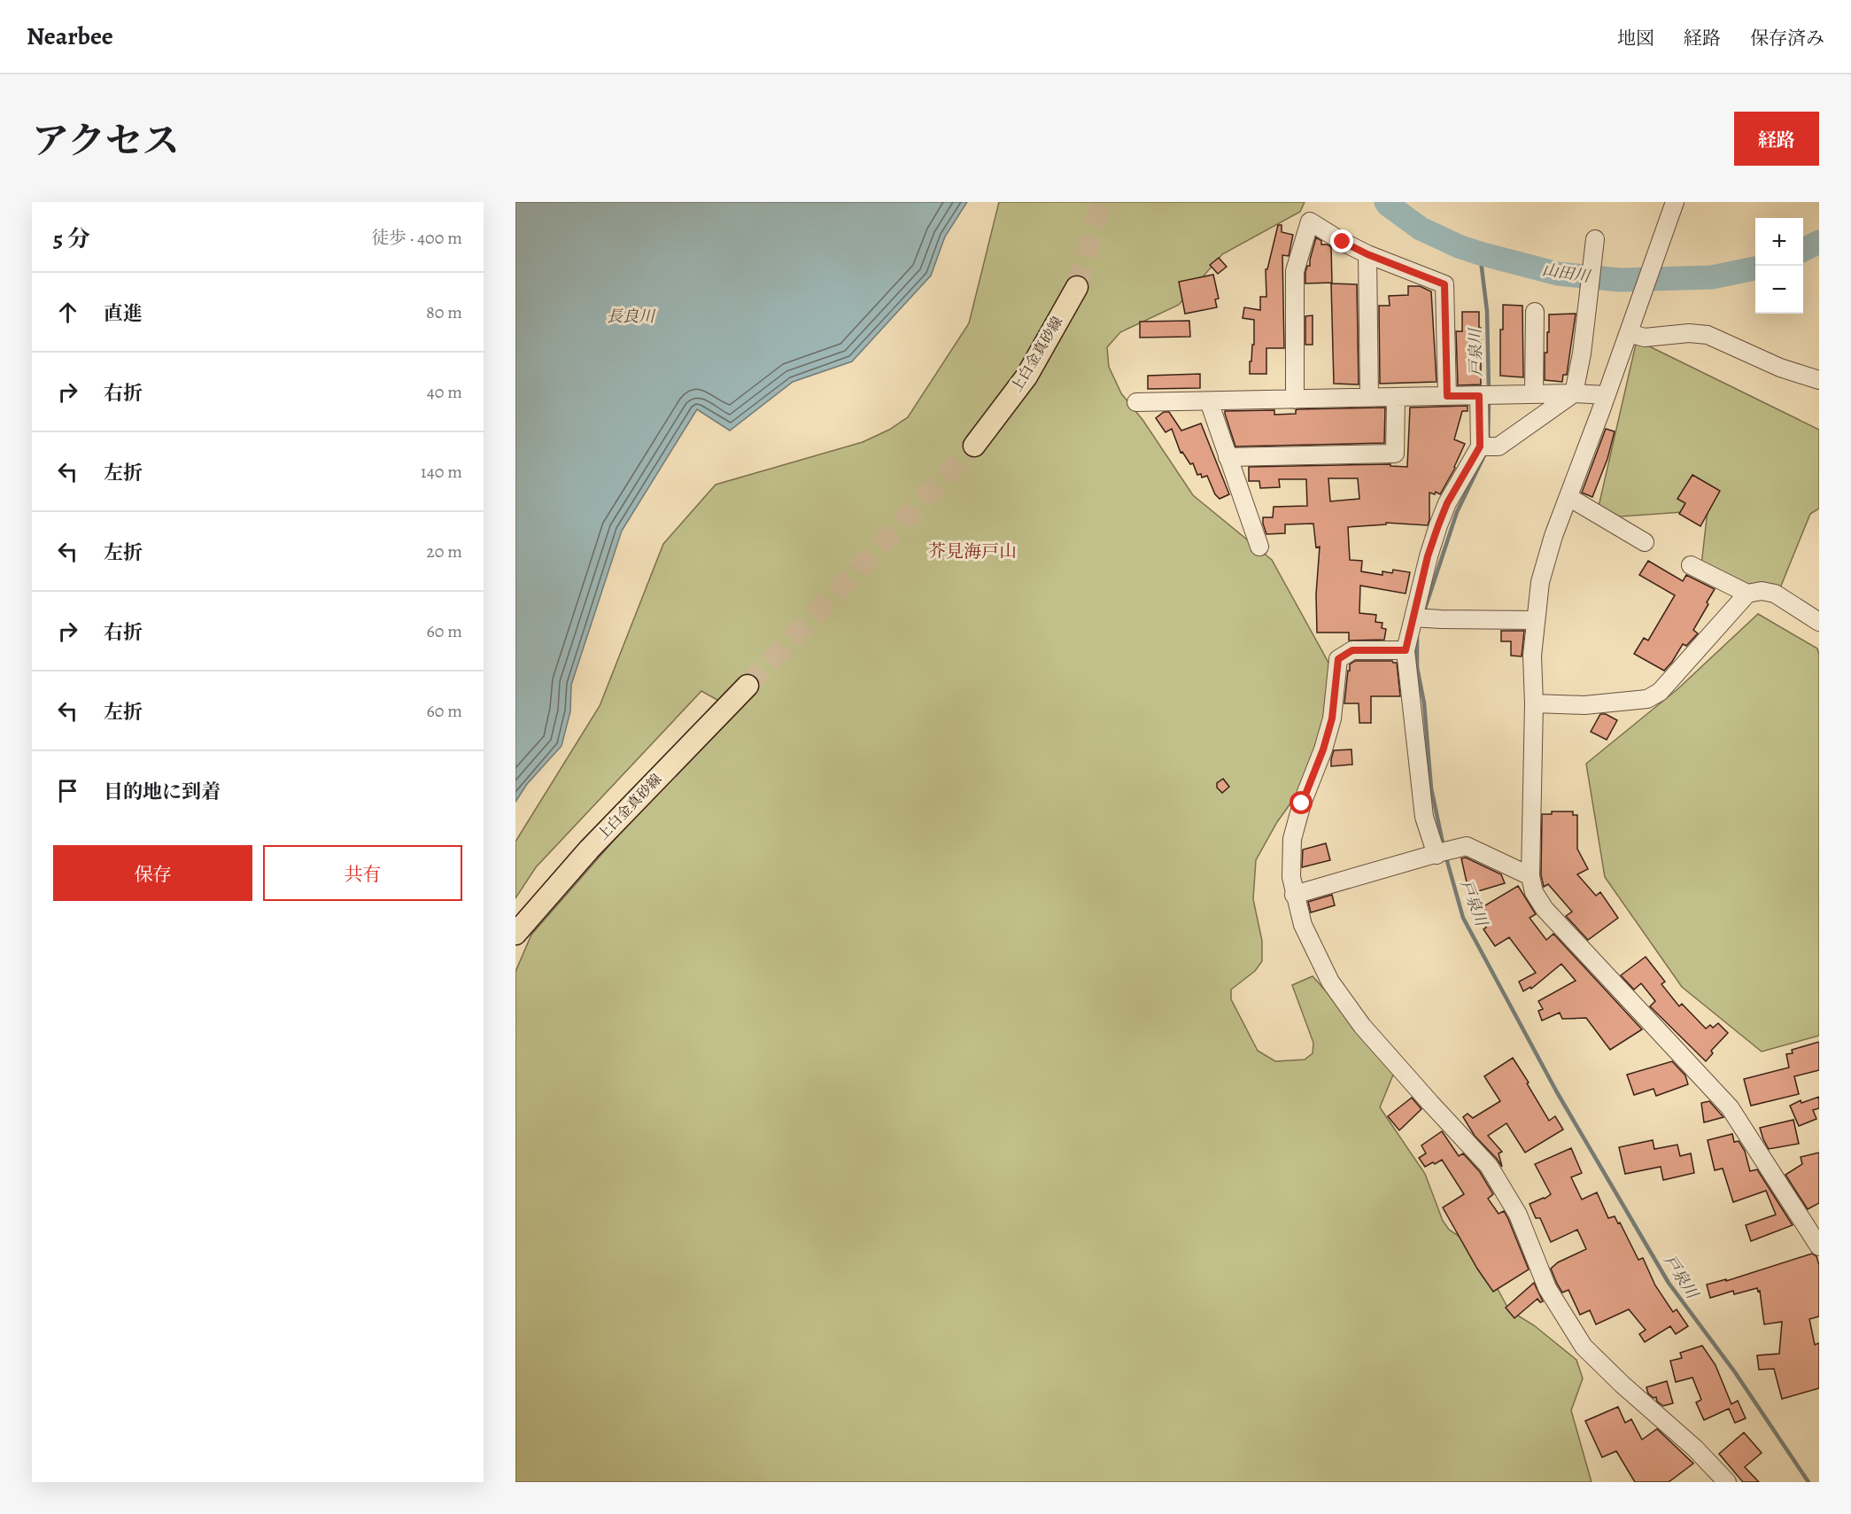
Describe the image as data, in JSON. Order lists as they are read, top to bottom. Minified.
{"streets":{"main road":["上白金真砂線"]},"districts":["芥見海戸山"],"water":["山田川","長良川","戸泉川"],"page":{"header":"Nearbee","nav":["地図","経路","保存済み"],"title":"アクセス","buttons":["経路",["保存","共有"]],"heading":["5 分","徒歩 · 400 m"],"map_buttons":["+","−"],"list":[["直進","80 m"],["右折","40 m"],["左折","140 m"],["左折","20 m"],["右折","60 m"],["左折","60 m"],"目的地に到着"]}}
